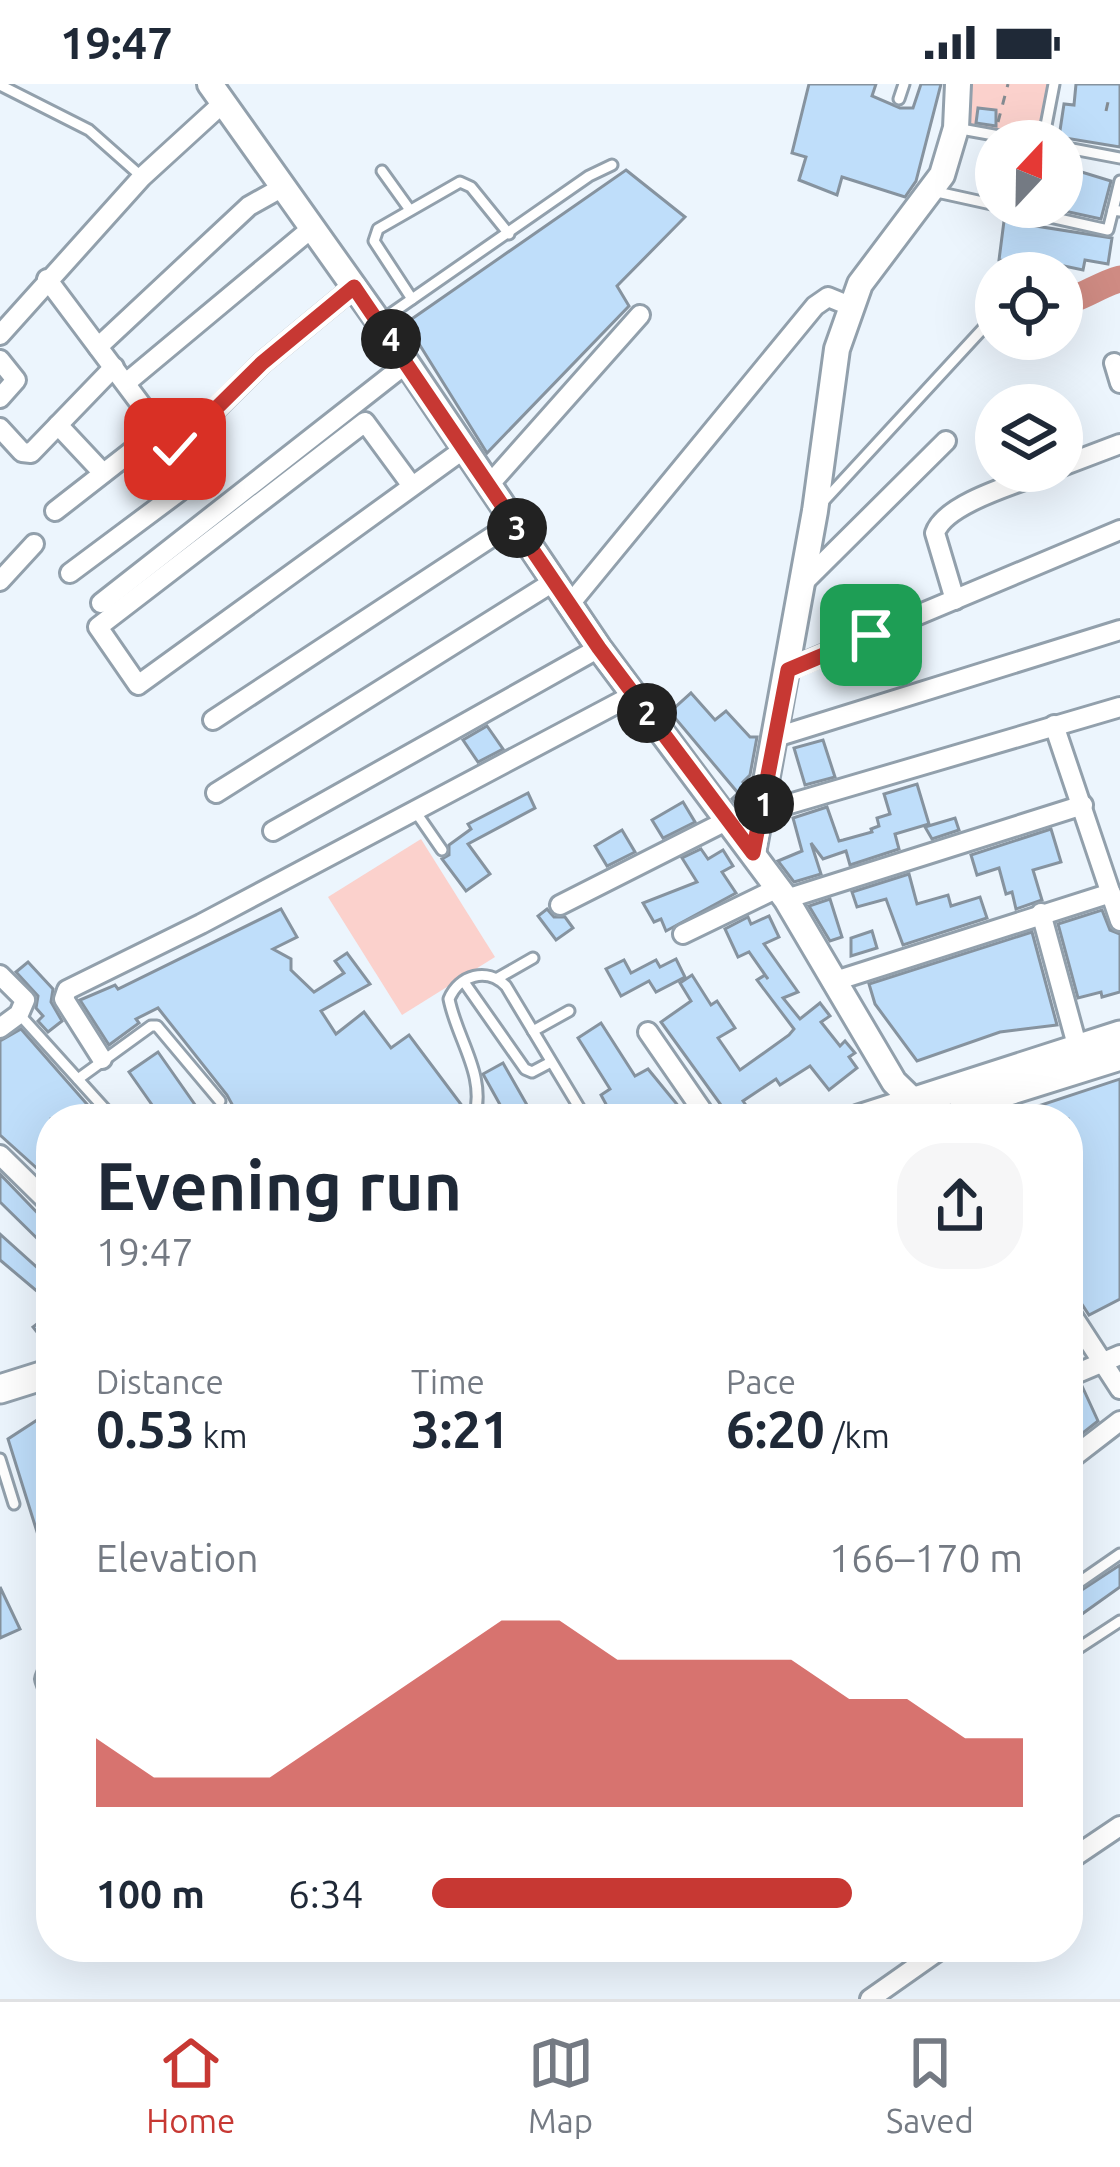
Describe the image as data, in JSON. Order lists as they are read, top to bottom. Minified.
{"north":"top","page":{"status":"19:47","pins":["4","3","2","1"],"heading":["Evening run","19:47"],"stats":[["Distance","0.53 km"],["Time","3:21"],["Pace","6:20 /km"]],"chart":["Elevation","166–170 m"],"list":[{"name":"100 m","note":"6:34"}],"tabs":["Home","Map","Saved"]}}
